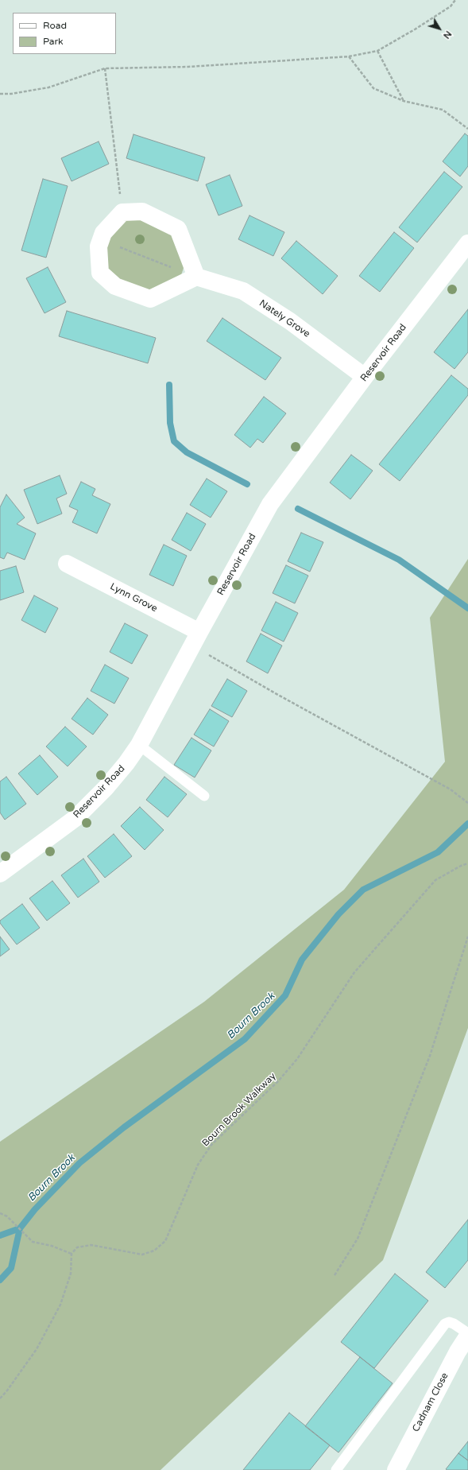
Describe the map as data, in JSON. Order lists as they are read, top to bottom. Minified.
{"streets":{"street":["Nately Grove","Reservoir Road","Lynn Grove","Cadnam Close"],"path":["Bourn Brook Walkway"]},"crossings":[["Nately Grove","Reservoir Road"],["Reservoir Road","Lynn Grove"]],"water":["Bourn Brook"],"legend":["Road","Park"],"north":"bottom right"}
